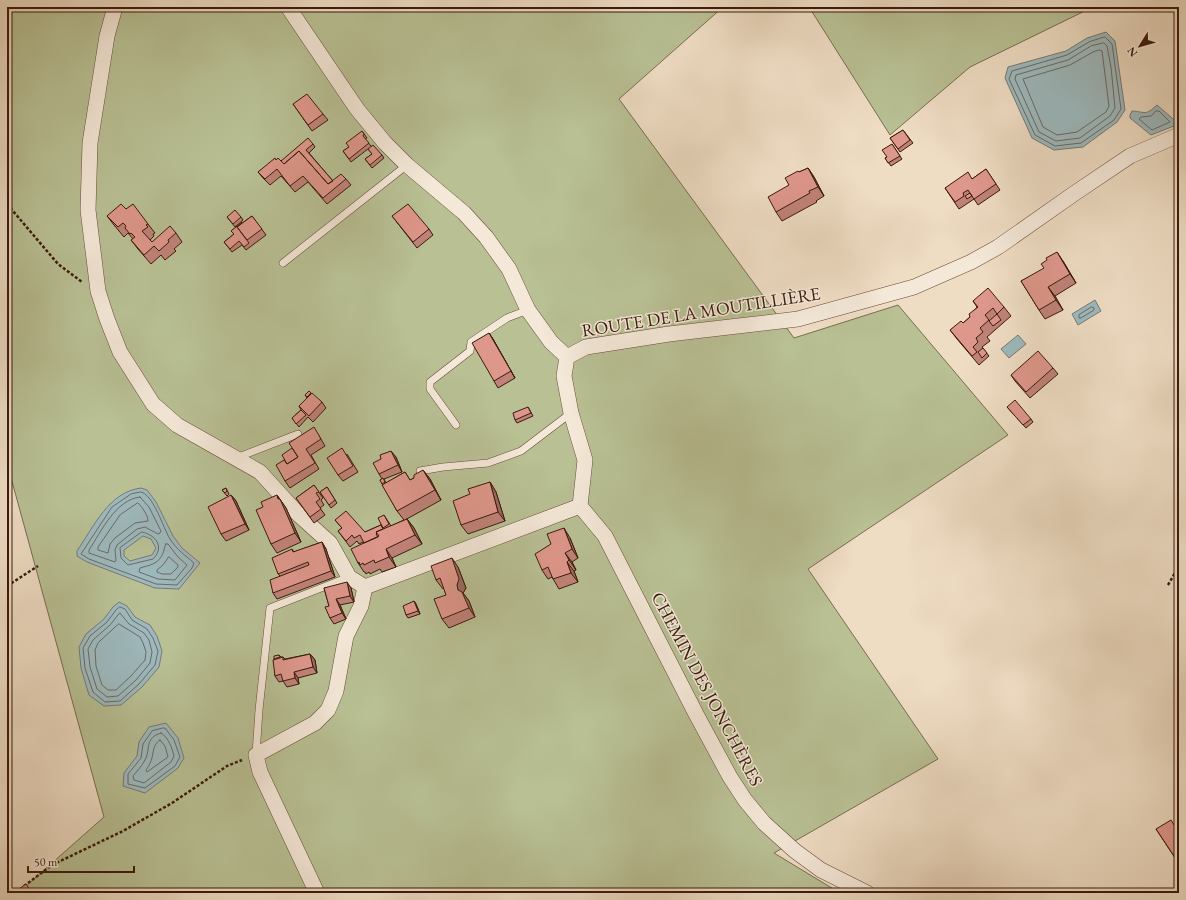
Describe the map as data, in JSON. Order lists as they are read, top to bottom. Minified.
{"streets":{"street":["ROUTE DE LA MOUTILLIÈRE","CHEMIN DES JONCHÈRES"]},"crossings":[["ROUTE DE LA MOUTILLIÈRE","CHEMIN DES JONCHÈRES"]],"scale_bar":"50 m","north":"bottom left"}
